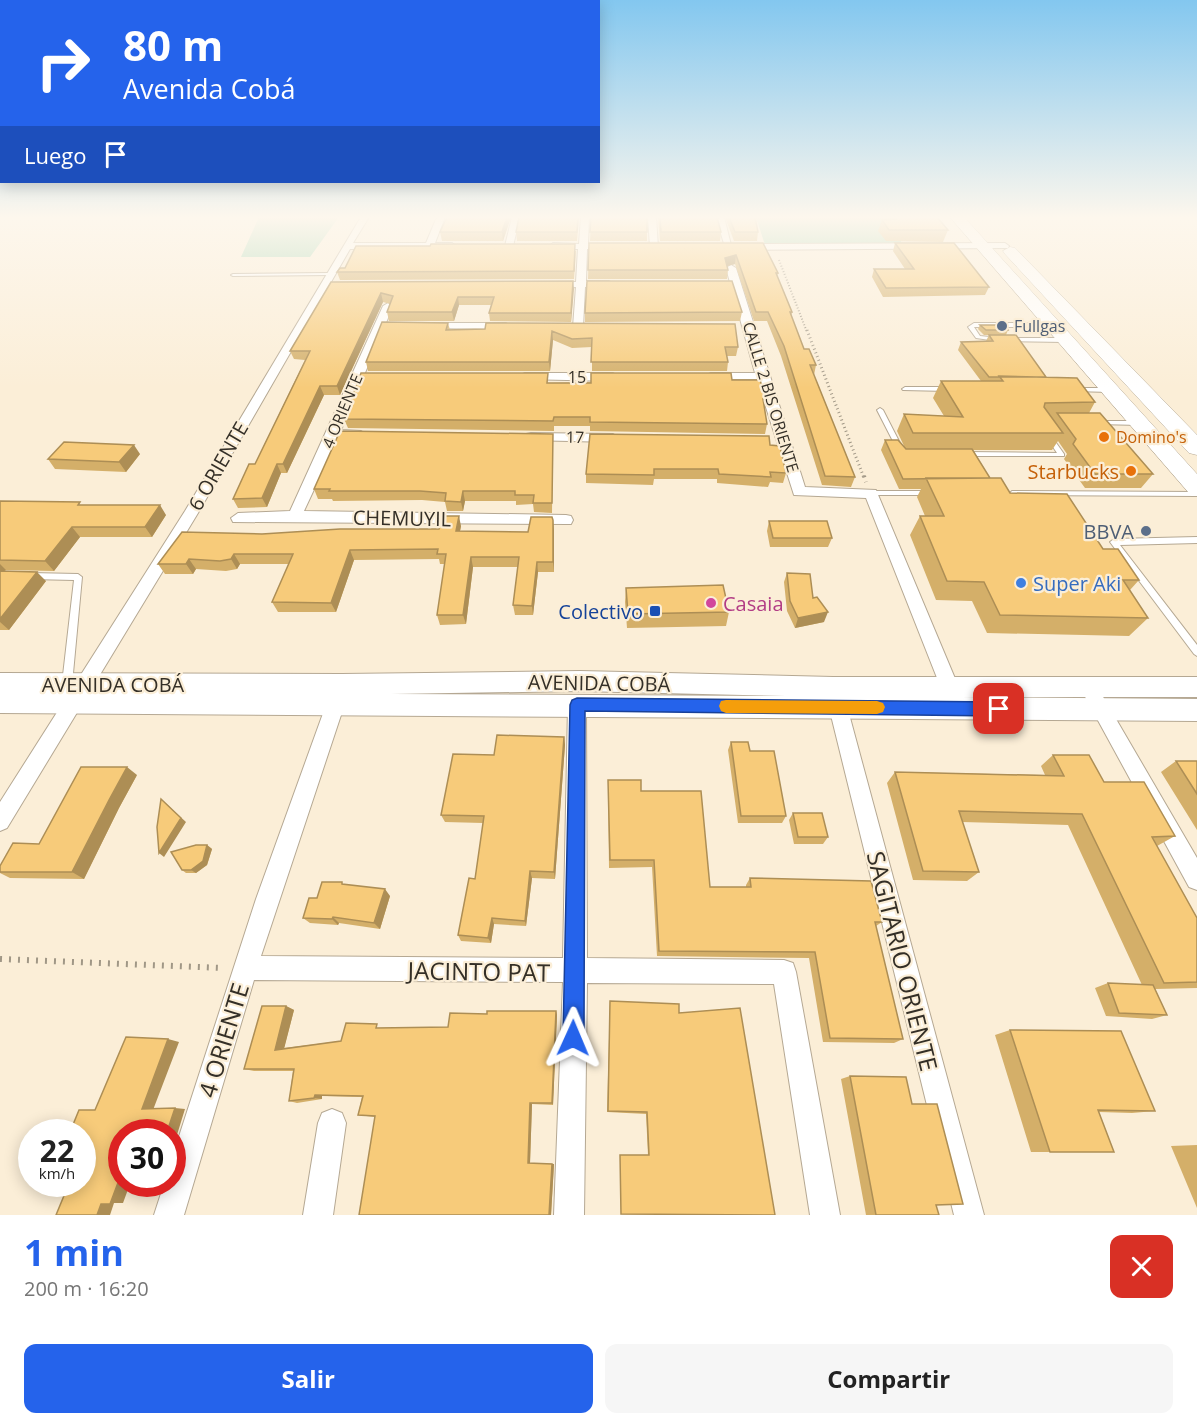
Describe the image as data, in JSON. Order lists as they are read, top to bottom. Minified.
{"streets":{"main road":["AVENIDA COBÁ"],"street":["15","CALLE 2 BIS ORIENTE","4 ORIENTE","17","6 ORIENTE","CHEMUYIL","SAGITARIO ORIENTE","JACINTO PAT"]},"crossings":[["4 ORIENTE","CHEMUYIL"],["4 ORIENTE","AVENIDA COBÁ"],["4 ORIENTE","JACINTO PAT"],["6 ORIENTE","AVENIDA COBÁ"],["AVENIDA COBÁ","SAGITARIO ORIENTE"]],"places":{"other":["Fullgas","Domino's","Starbucks","BBVA","Super Aki","Casaia"],"transit":["Colectivo"]},"page":{"turn":["80 m","Avenida Cobá"],"then":"Luego","speed":"22 km/h","limit":"30","heading":["1 min","200 m · 16:20"],"buttons":["Salir","Compartir"]}}
